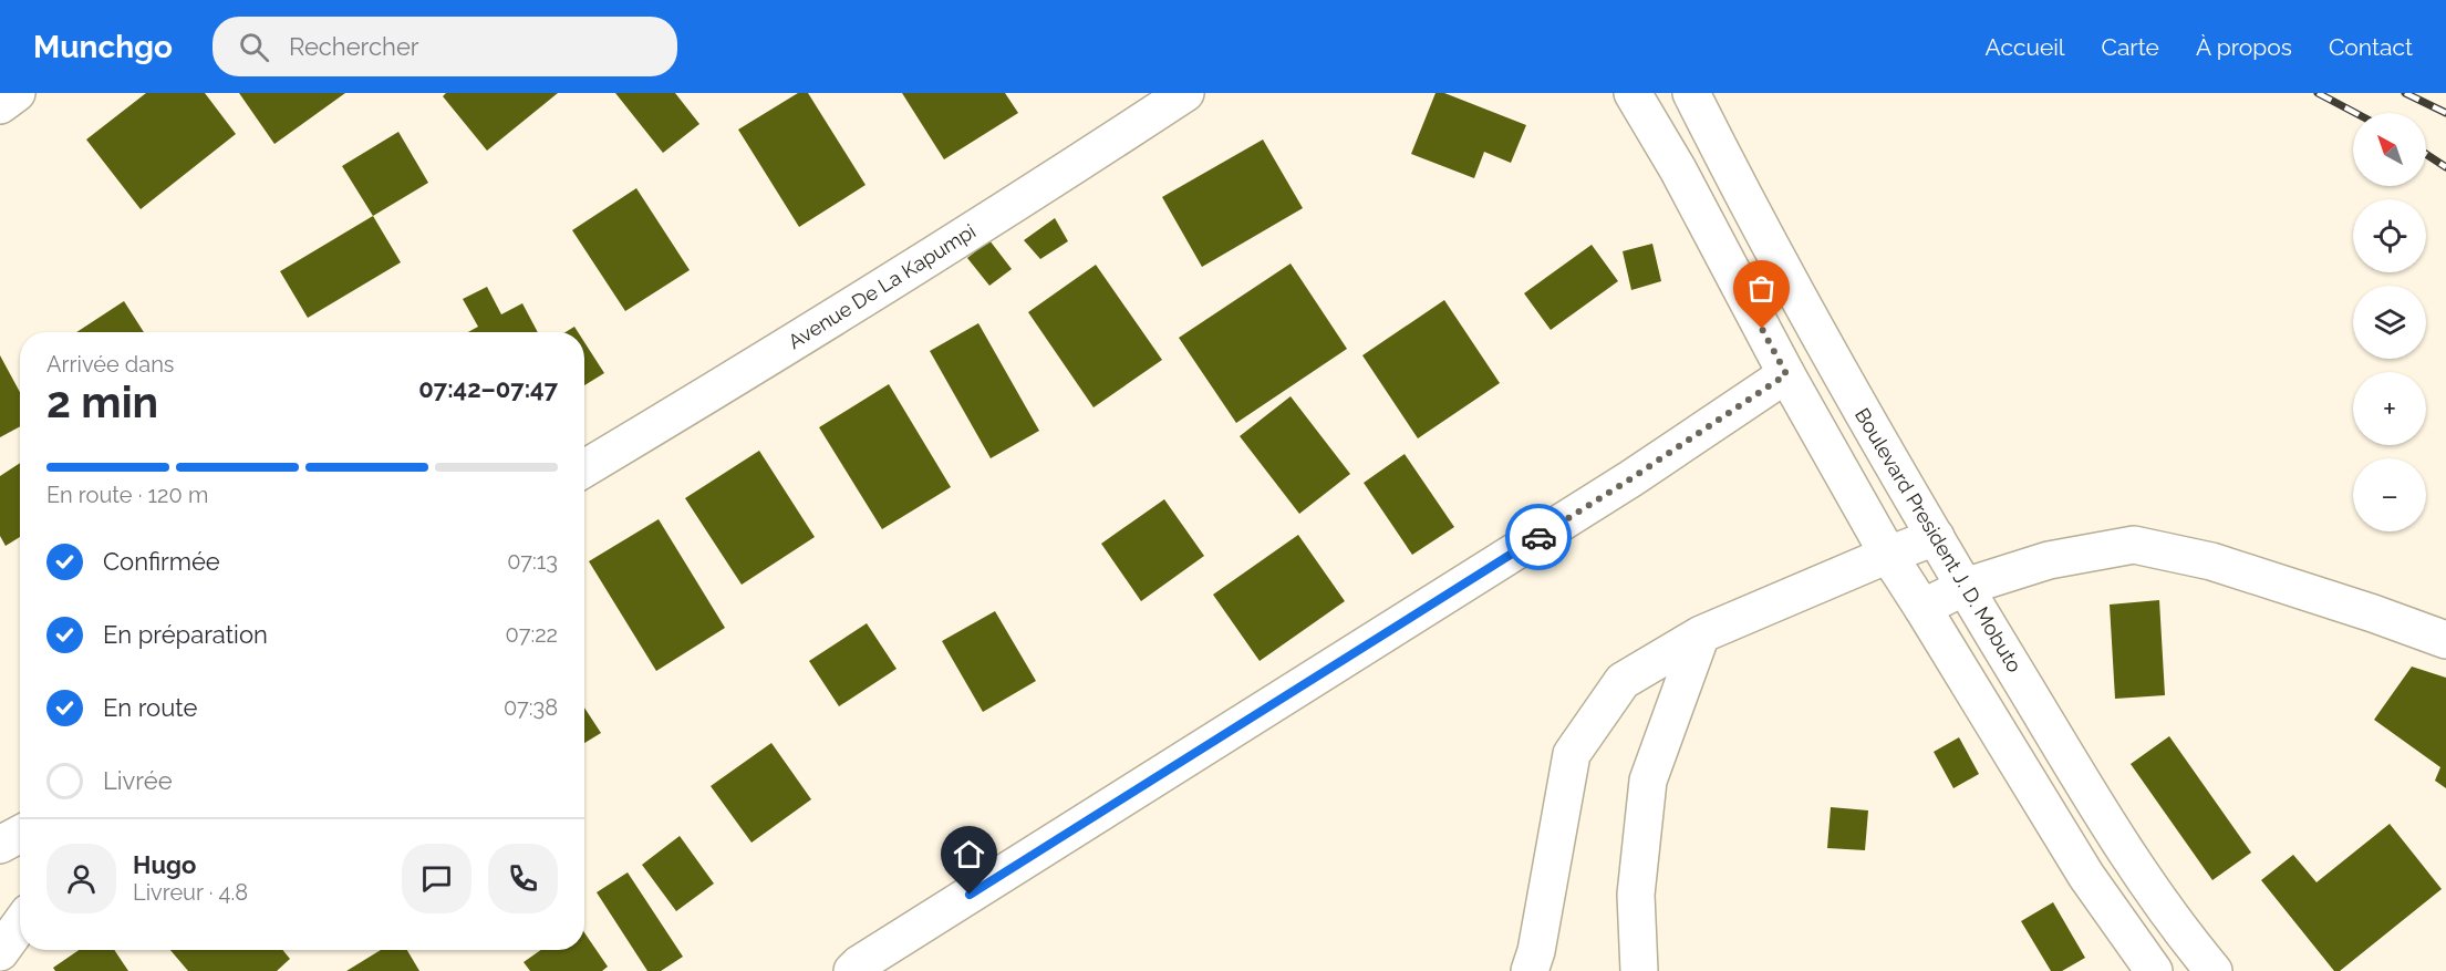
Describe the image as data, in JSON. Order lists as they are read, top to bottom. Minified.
{"streets":{"street":["Avenue De La Kapumpi","Boulevard President J. D. Mobuto"]},"north":"top left","page":{"header":"Munchgo","search":"Rechercher","nav":["Accueil","Carte","À propos","Contact"],"map_buttons":["+","−"],"heading":["2 min","Arrivée dans","07:42–07:47"],"panel":["Hugo","Livreur · 4.8"],"bar":"En route · 120 m","list":[["Confirmée","07:13"],["En préparation","07:22"],["En route","07:38"],"Livrée"]}}
